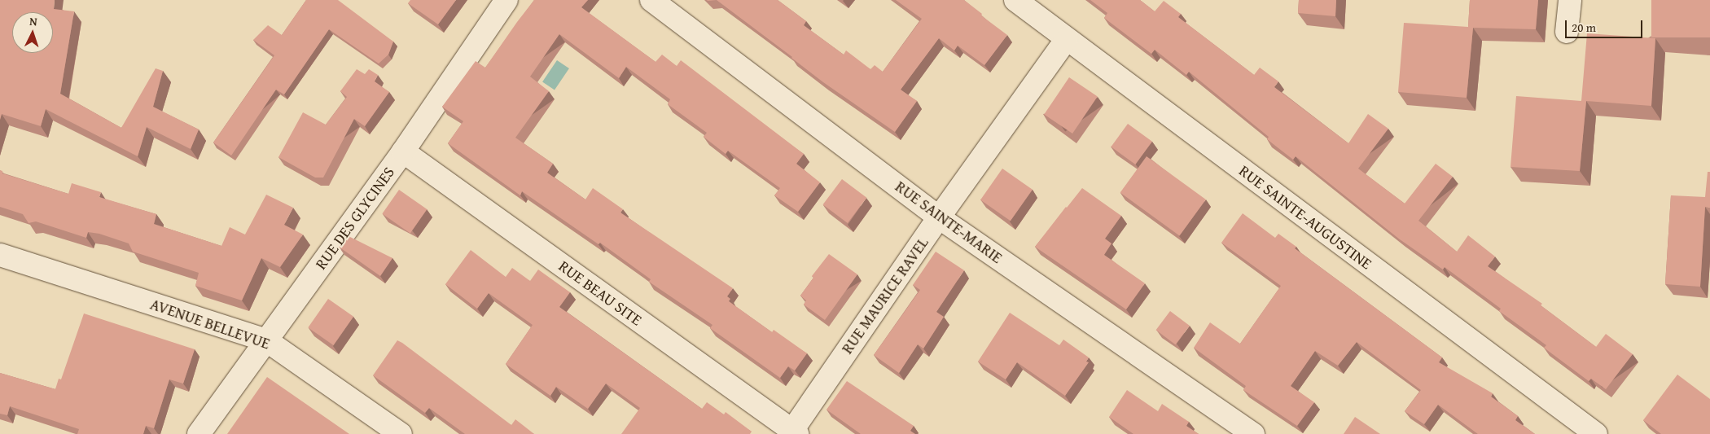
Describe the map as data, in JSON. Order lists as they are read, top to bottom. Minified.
{"streets":{"street":["RUE SAINTE-AUGUSTINE","RUE DES GLYCINES","RUE SAINTE-MARIE","RUE BEAU SITE","RUE MAURICE RAVEL","AVENUE BELLEVUE"]},"crossings":[["RUE SAINTE-AUGUSTINE","RUE MAURICE RAVEL"],["RUE DES GLYCINES","RUE BEAU SITE"],["RUE DES GLYCINES","AVENUE BELLEVUE"],["RUE SAINTE-MARIE","RUE MAURICE RAVEL"],["RUE BEAU SITE","RUE MAURICE RAVEL"]],"scale_bar":"20 m","north":"top"}
